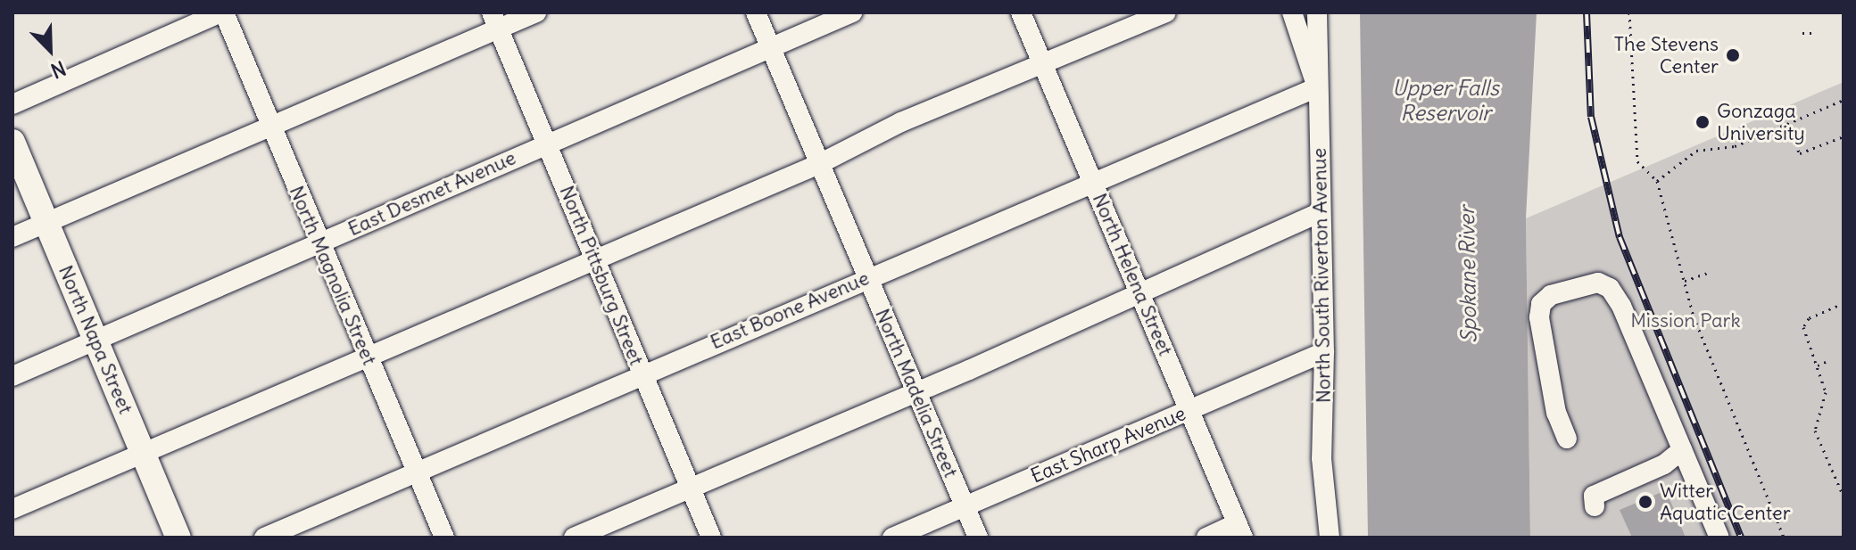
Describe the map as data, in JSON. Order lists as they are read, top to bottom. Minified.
{"streets":{"main road":["North Napa Street"],"street":["East Desmet Avenue","North Helena Street","North Magnolia Street","North Pittsburg Street","North South Riverton Avenue","East Boone Avenue","North Madelia Street","East Sharp Avenue"]},"crossings":[["East Desmet Avenue","North Magnolia Street"],["East Desmet Avenue","North Pittsburg Street"],["East Desmet Avenue","North Napa Street"],["East Desmet Avenue","North Madelia Street"],["North Helena Street","East Boone Avenue"],["North Helena Street","East Sharp Avenue"],["North Magnolia Street","East Boone Avenue"],["North Pittsburg Street","East Boone Avenue"],["North South Riverton Avenue","East Boone Avenue"],["North South Riverton Avenue","East Sharp Avenue"],["East Boone Avenue","North Madelia Street"],["North Madelia Street","East Sharp Avenue"]],"water":["Upper Falls Reservoir","Spokane River"],"parks":["Mission Park"],"places":["The Stevens Center","Gonzaga University","Witter Aquatic Center"],"north":"bottom right"}
